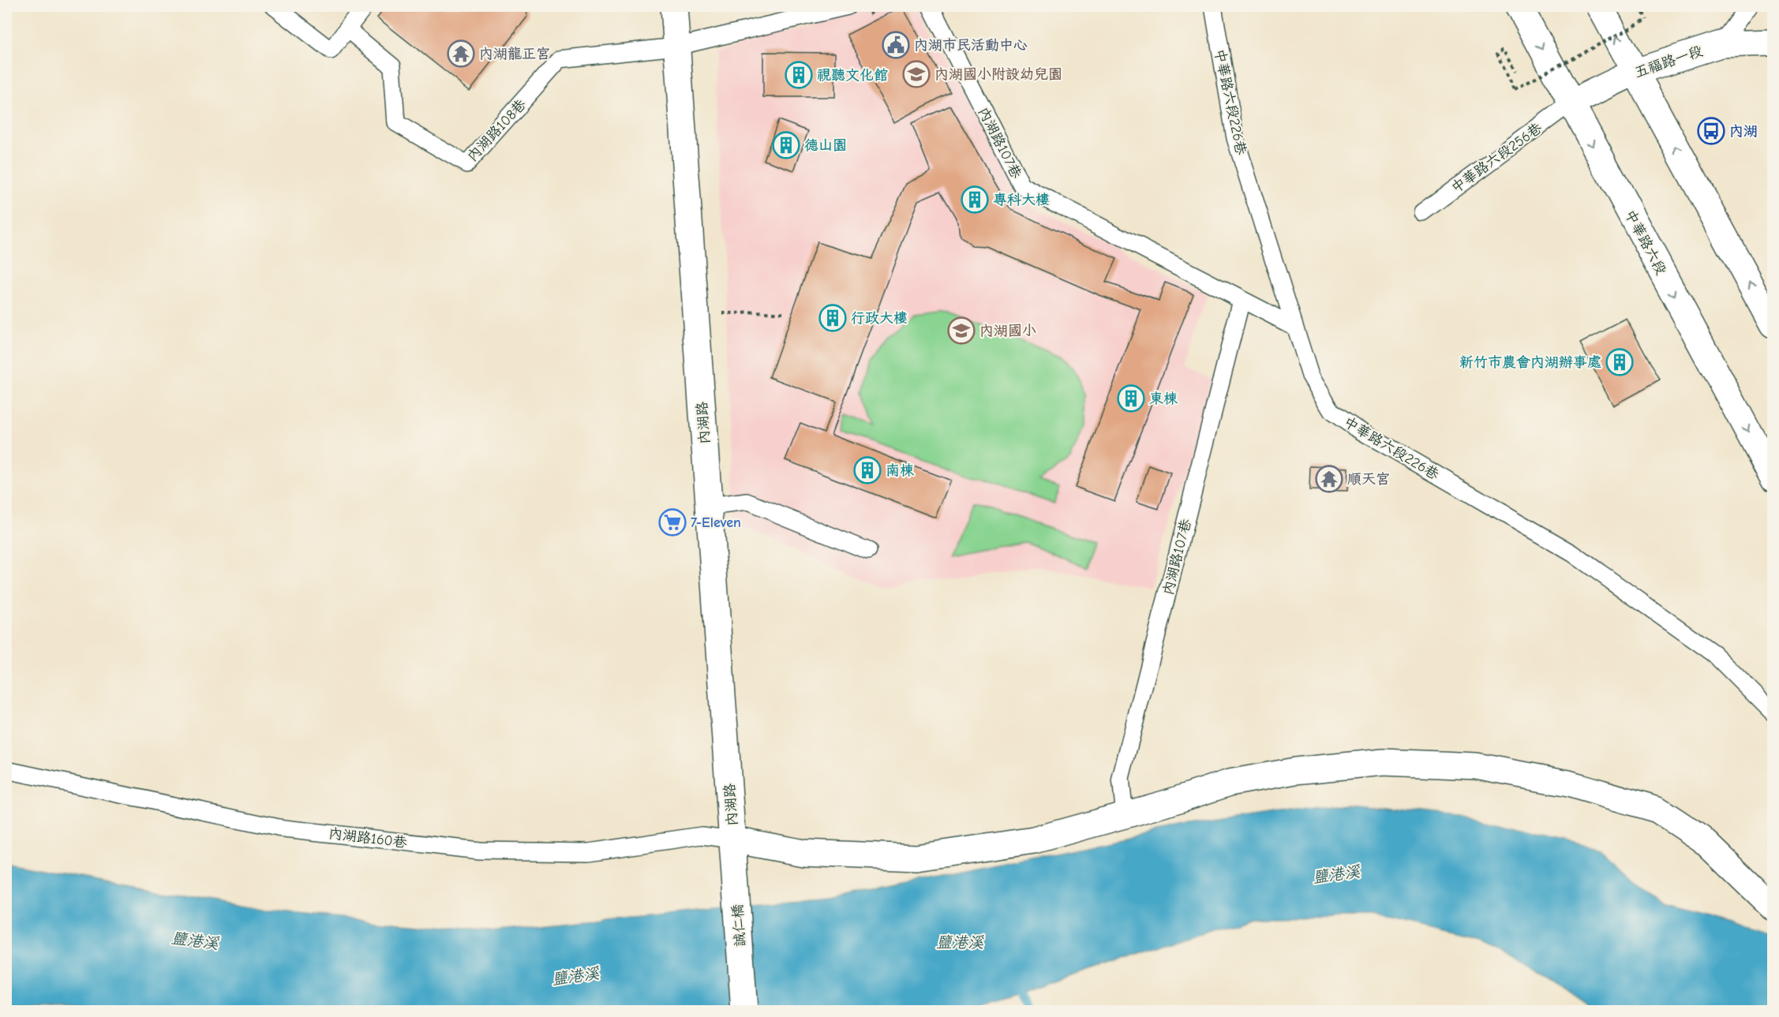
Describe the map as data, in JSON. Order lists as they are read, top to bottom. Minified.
{"streets":{"main road":["五福路一段","中華路六段","內湖路","誠仁橋"],"lane":["中華路六段226巷","內湖路108巷","內湖路107巷","中華路六段256巷","內湖路160巷"]},"crossings":[["五福路一段","中華路六段256巷"],["五福路一段","中華路六段"],["中華路六段226巷","內湖路107巷"],["內湖路108巷","內湖路"],["中華路六段256巷","中華路六段"],["內湖路","內湖路160巷"],["內湖路","誠仁橋"],["內湖路160巷","誠仁橋"]],"water":["鹽港溪"],"places":{"public building":["內湖市民活動中心"],"temple":["內湖龍正宮","順天宮"],"school or university":["內湖國小附設幼兒園","內湖國小"],"building":["視聽文化館","德山園","專科大樓","行政大樓","新竹市農會內湖辦事處","東棟","南棟"],"bus stop":["內湖"],"supermarket":["7-Eleven"]}}
